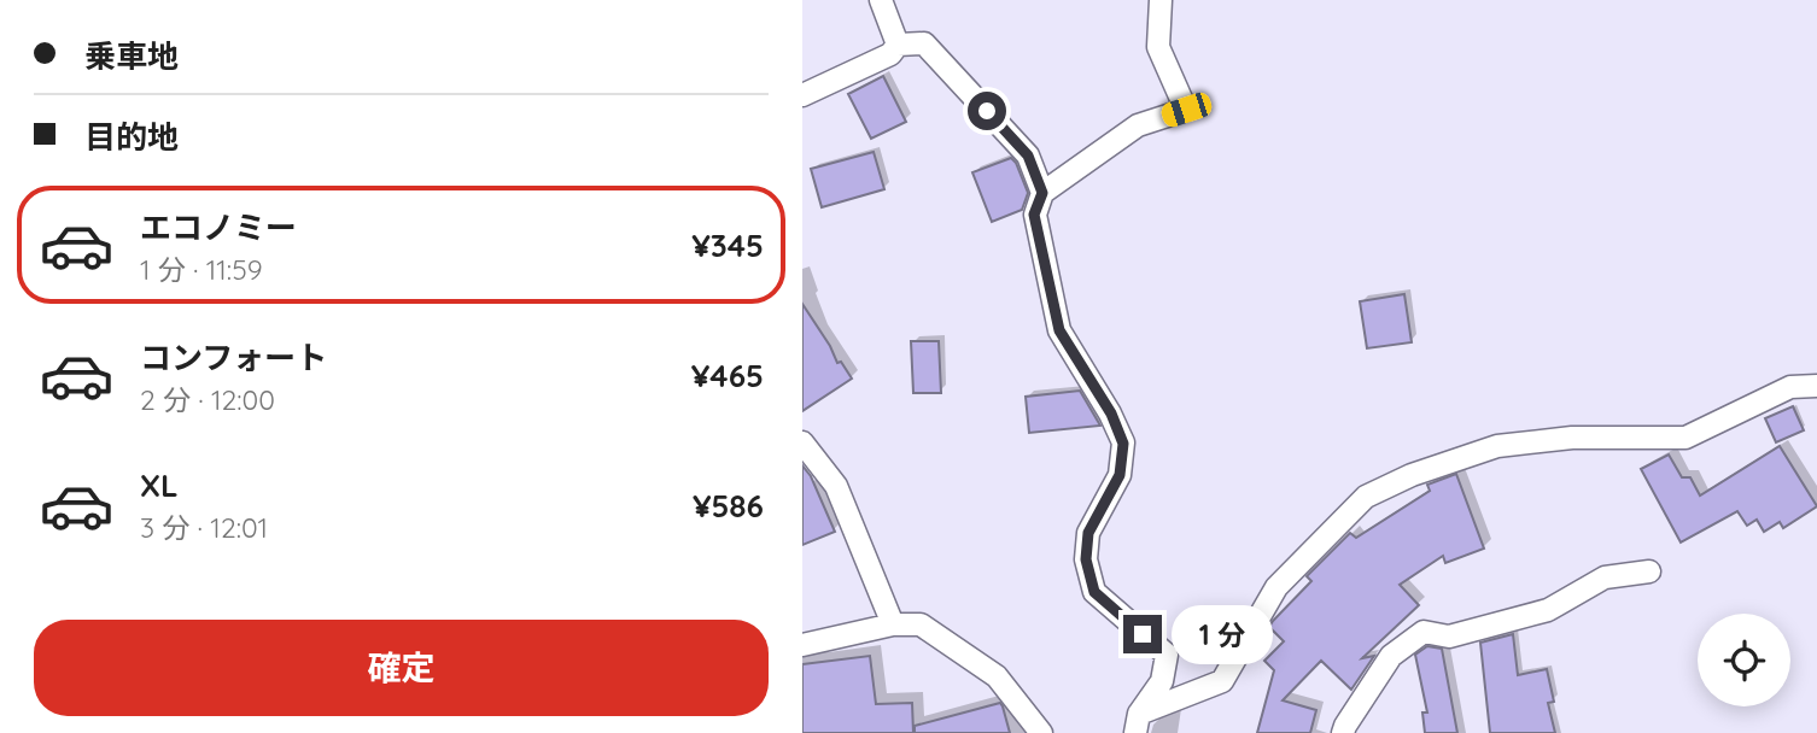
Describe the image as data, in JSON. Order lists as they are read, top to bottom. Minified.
{"page":{"banner":["乗車地","目的地"],"list":[{"name":"エコノミー","note":"1 分 · 11:59","value":"¥345"},{"name":"コンフォート","note":"2 分 · 12:00","value":"¥465"},{"name":"XL","note":"3 分 · 12:01","value":"¥586"}],"buttons":"確定","bubble":"1 分"}}
